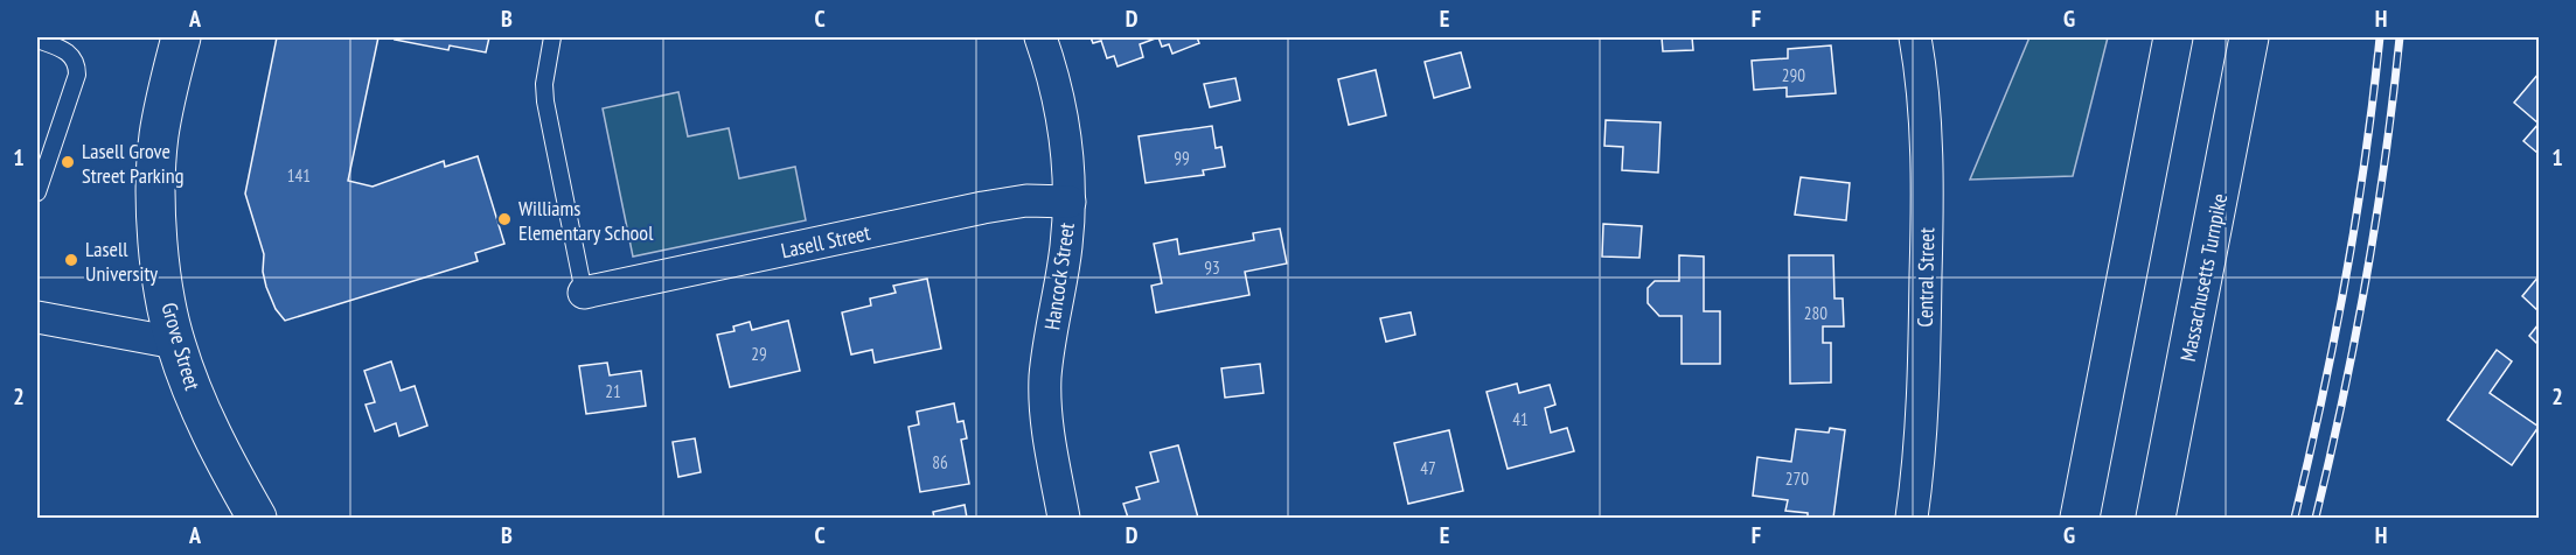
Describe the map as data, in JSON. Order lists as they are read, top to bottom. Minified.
{"streets":{"main road":["Massachusetts Turnpike","Grove Street"],"street":["Lasell Street","Hancock Street","Central Street"]},"crossings":[["Lasell Street","Hancock Street"]],"places":["Lasell Grove Street Parking","Williams Elementary School","Lasell University"],"house_numbers":["290","99","141","93","280","29","21","41","86","47","270"],"grid":{"columns":["A","B","C","D","E","F","G","H"],"rows":["1","2"]}}
